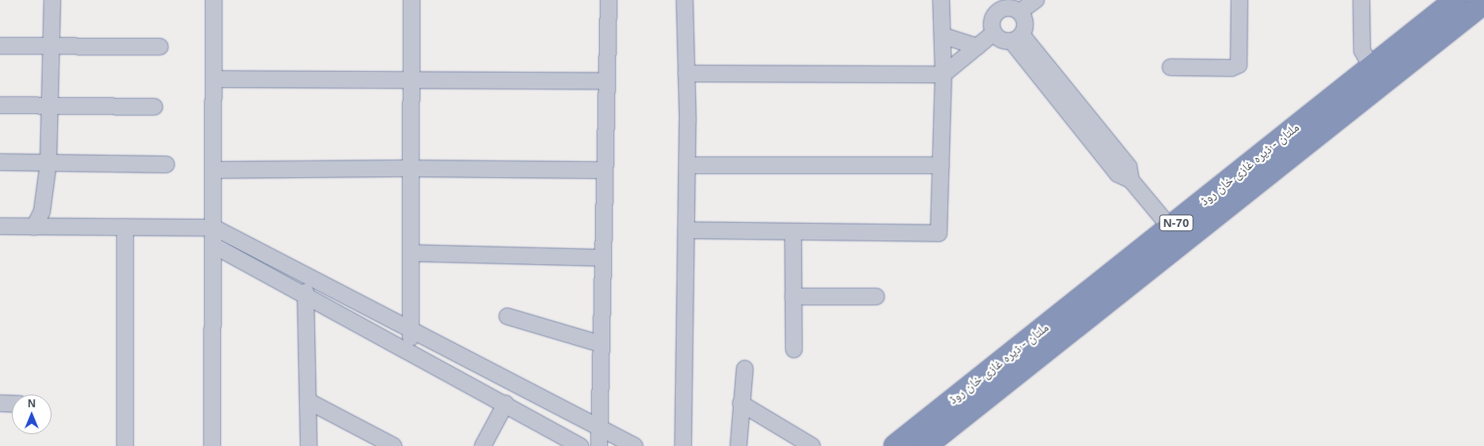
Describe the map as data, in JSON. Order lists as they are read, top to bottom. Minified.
{"streets":{"highway":["ملتان - ڈیرہ غازی خان روڈ","N-70"]},"north":"top"}
